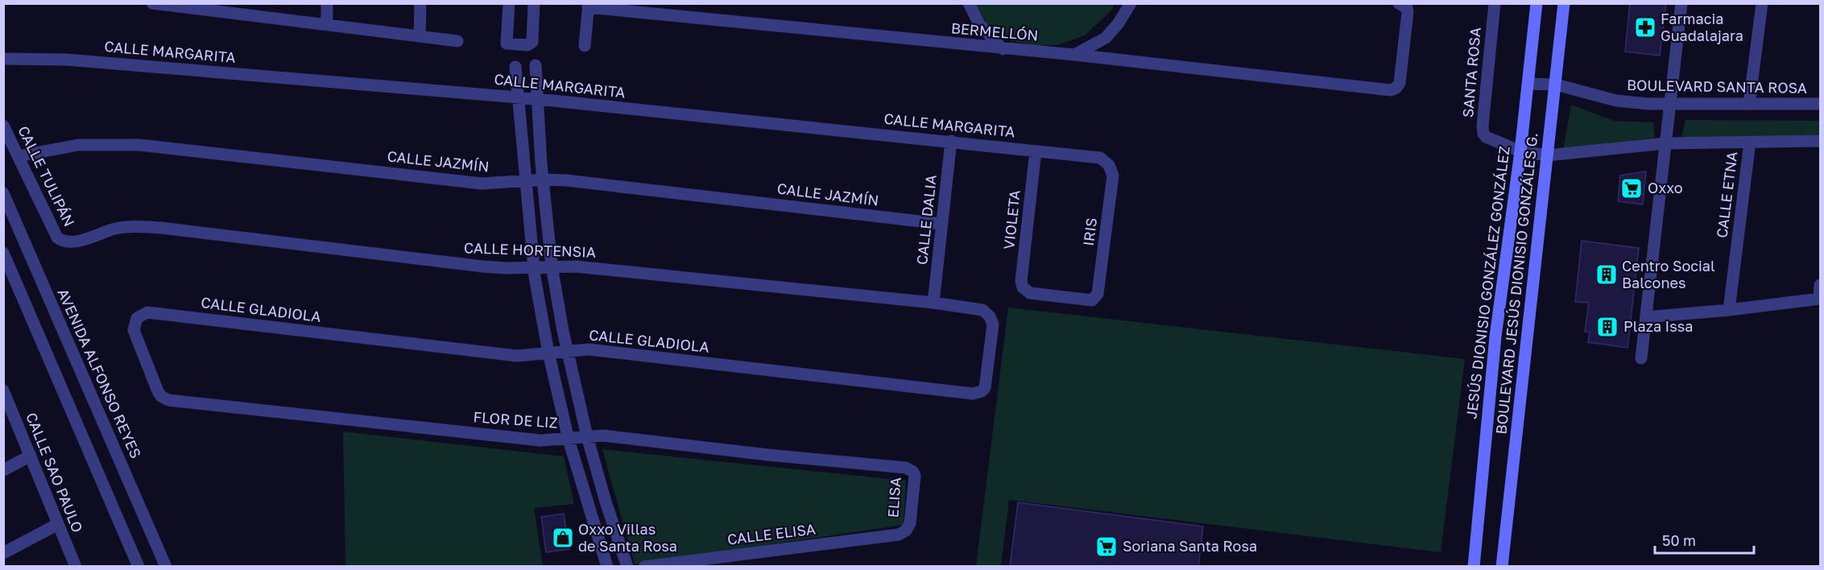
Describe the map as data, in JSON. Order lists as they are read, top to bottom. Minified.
{"streets":{"main road":["JESÚS DIONISIO GONZÁLEZ GONZÁLEZ","BOULEVARD JESÚS DIONISIO GONZÁLES G."],"street":["BERMELLÓN","CALLE MARGARITA","SANTA ROSA","BOULEVARD SANTA ROSA","CALLE JAZMÍN","CALLE TULIPÁN","CALLE ETNA","CALLE DALIA","VIOLETA","IRIS","CALLE HORTENSIA","CALLE GLADIOLA","AVENIDA ALFONSO REYES","FLOR DE LIZ","CALLE SAO PAULO","ELISA","CALLE ELISA"]},"crossings":[["CALLE MARGARITA","CALLE DALIA"],["CALLE MARGARITA","VIOLETA"],["CALLE MARGARITA","IRIS"],["SANTA ROSA","JESÚS DIONISIO GONZÁLEZ GONZÁLEZ"],["SANTA ROSA","BOULEVARD JESÚS DIONISIO GONZÁLES G."],["BOULEVARD SANTA ROSA","JESÚS DIONISIO GONZÁLEZ GONZÁLEZ"],["BOULEVARD SANTA ROSA","BOULEVARD JESÚS DIONISIO GONZÁLES G."],["CALLE JAZMÍN","CALLE TULIPÁN"],["CALLE JAZMÍN","CALLE DALIA"],["CALLE TULIPÁN","CALLE HORTENSIA"],["CALLE DALIA","CALLE HORTENSIA"],["VIOLETA","IRIS"],["CALLE HORTENSIA","CALLE GLADIOLA"],["CALLE GLADIOLA","FLOR DE LIZ"],["FLOR DE LIZ","ELISA"],["ELISA","CALLE ELISA"]],"places":{"pharmacy":["Farmacia Guadalajara"],"supermarket":["Oxxo","Soriana Santa Rosa"],"building":["Centro Social Balcones","Plaza Issa"],"shop":["Oxxo Villas de Santa Rosa"]},"scale_bar":"50 m"}
